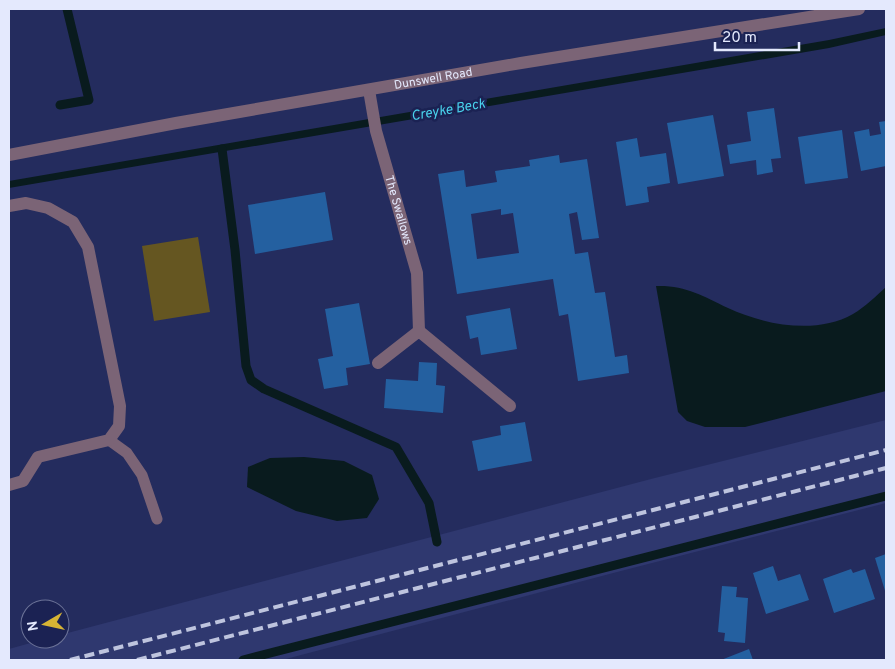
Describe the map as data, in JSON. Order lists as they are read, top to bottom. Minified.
{"streets":{"street":["Dunswell Road","The Swallows"]},"crossings":[["Dunswell Road","The Swallows"]],"water":["Creyke Beck"],"scale_bar":"20 m","north":"left"}
